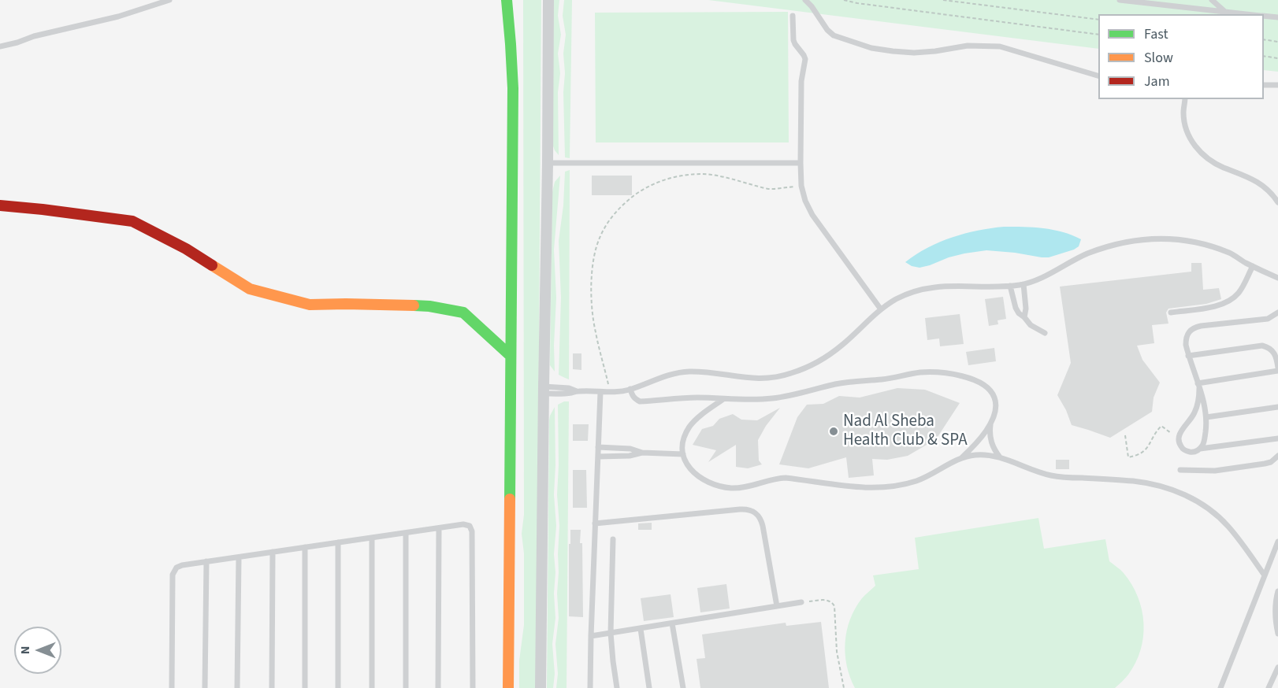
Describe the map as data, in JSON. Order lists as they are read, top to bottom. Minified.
{"places":["Nad Al Sheba Health Club & SPA"],"legend":["Fast","Slow","Jam"],"north":"left"}
